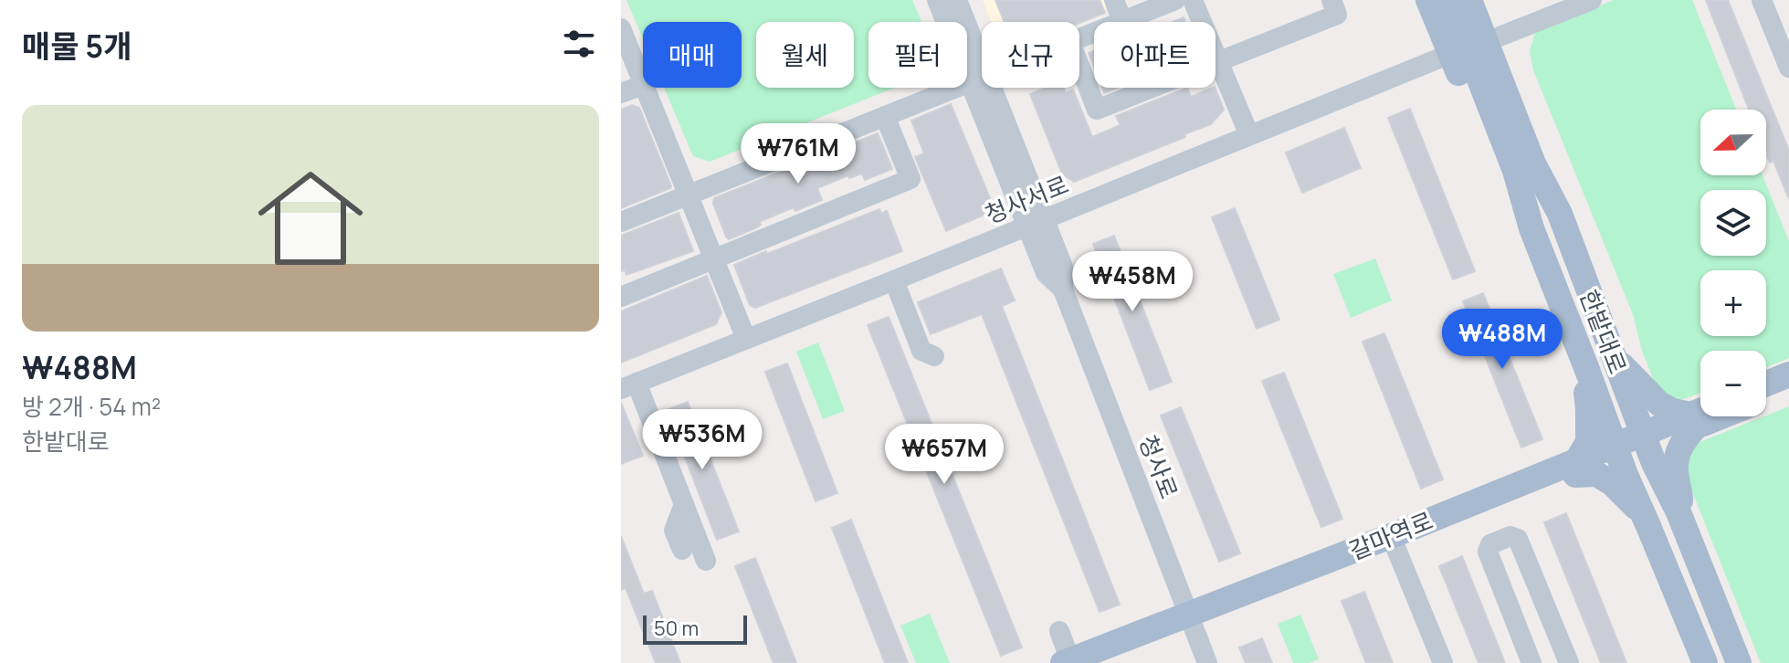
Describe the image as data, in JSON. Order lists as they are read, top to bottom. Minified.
{"streets":{"main road":["한밭대로","갈마역로"],"street":["청사서로","청사로"]},"crossings":[["청사서로","청사로"],["한밭대로","갈마역로"],["청사로","갈마역로"]],"scale_bar":"50 m","north":"left","page":{"heading":"매물 5개","chip":["매매","월세","필터","신규","아파트"],"list":[{"name":"₩488M","note":"방 2개 · 54 m² · 한밭대로"}],"map_buttons":["+","−"],"price":["₩761M","₩458M","₩488M","₩536M","₩657M"],"scale":"50 m"}}
